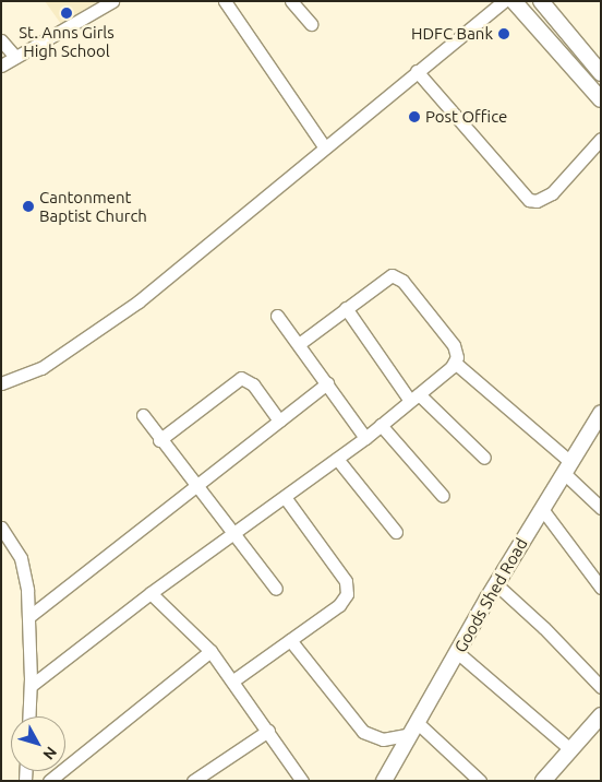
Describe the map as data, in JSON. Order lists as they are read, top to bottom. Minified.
{"streets":{"street":["Goods Shed Road"]},"places":["St. Anns Girls High School","HDFC Bank","Post Office","Cantonment Baptist Church"],"north":"bottom right"}
